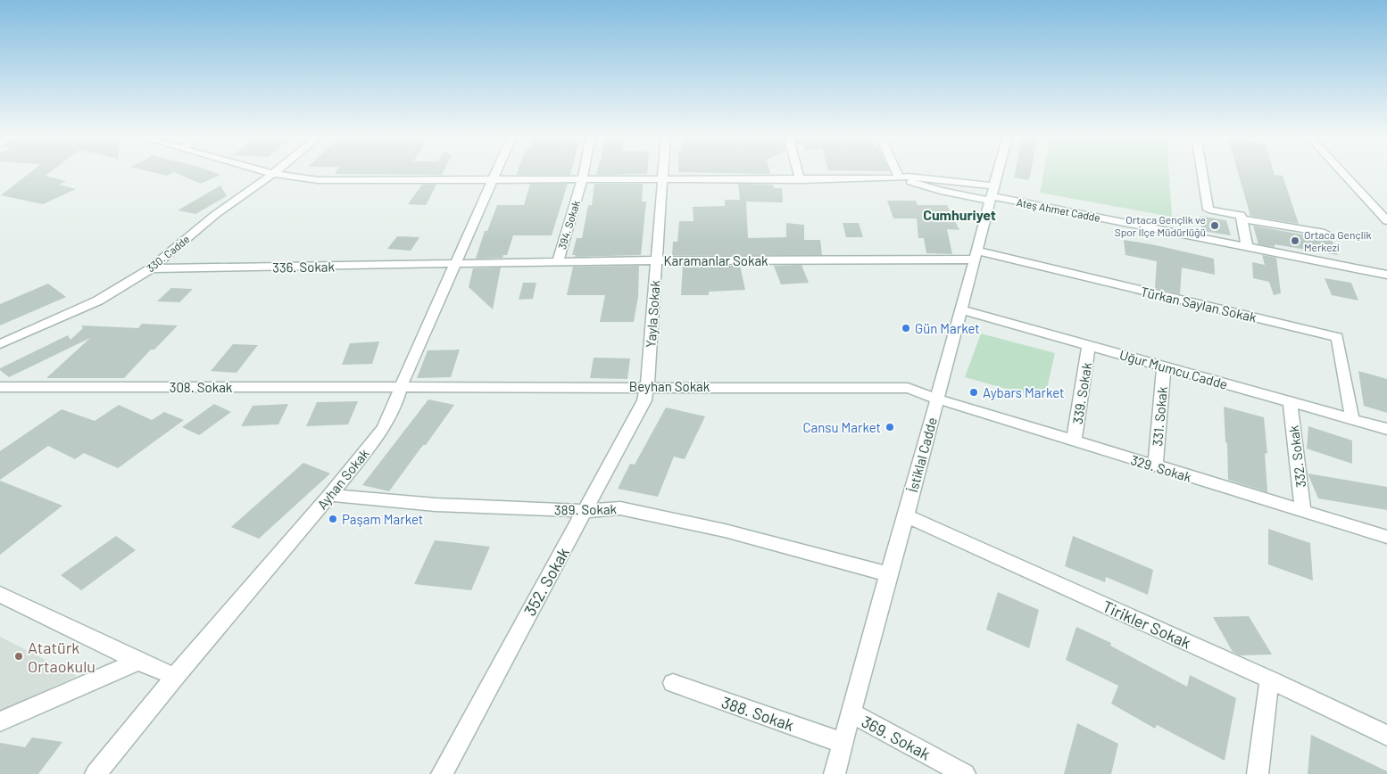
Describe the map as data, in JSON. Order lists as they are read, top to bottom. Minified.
{"streets":{"street":["Ateş Ahmet Cadde","394. Sokak","330. Cadde","Karamanlar Sokak","336. Sokak","Türkan Saylan Sokak","Yayla Sokak","Uğur Mumcu Cadde","Beyhan Sokak","308. Sokak","339. Sokak","331. Sokak","İstiklal Cadde","332. Sokak","329. Sokak","Ayhan Sokak","389. Sokak","352. Sokak","Tirikler Sokak","388. Sokak","369. Sokak"]},"crossings":[["Ateş Ahmet Cadde","İstiklal Cadde"],["394. Sokak","Karamanlar Sokak"],["330. Cadde","336. Sokak"],["Karamanlar Sokak","336. Sokak"],["Karamanlar Sokak","Türkan Saylan Sokak"],["Karamanlar Sokak","Yayla Sokak"],["Karamanlar Sokak","İstiklal Cadde"],["Karamanlar Sokak","Ayhan Sokak"],["336. Sokak","Ayhan Sokak"],["Türkan Saylan Sokak","Uğur Mumcu Cadde"],["Türkan Saylan Sokak","İstiklal Cadde"],["Yayla Sokak","Beyhan Sokak"],["Yayla Sokak","352. Sokak"],["Uğur Mumcu Cadde","339. Sokak"],["Uğur Mumcu Cadde","331. Sokak"],["Uğur Mumcu Cadde","İstiklal Cadde"],["Uğur Mumcu Cadde","332. Sokak"],["Beyhan Sokak","308. Sokak"],["Beyhan Sokak","İstiklal Cadde"],["Beyhan Sokak","329. Sokak"],["Beyhan Sokak","Ayhan Sokak"],["Beyhan Sokak","352. Sokak"],["308. Sokak","Ayhan Sokak"],["339. Sokak","329. Sokak"],["331. Sokak","329. Sokak"],["İstiklal Cadde","329. Sokak"],["İstiklal Cadde","389. Sokak"],["İstiklal Cadde","Tirikler Sokak"],["İstiklal Cadde","388. Sokak"],["İstiklal Cadde","369. Sokak"],["332. Sokak","329. Sokak"],["Ayhan Sokak","389. Sokak"],["389. Sokak","352. Sokak"]],"districts":["Cumhuriyet"],"places":["Ortaca Gençlik ve Spor İlçe Müdürlüğü","Ortaca Gençlik Merkezi","Gün Market","Aybars Market","Cansu Market","Paşam Market","Atatürk Ortaokulu"]}
